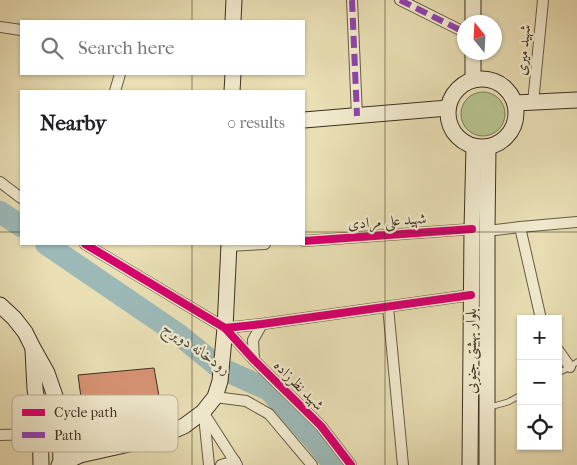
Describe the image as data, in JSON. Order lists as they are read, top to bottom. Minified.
{"streets":{"main road":["بلوار بهشتی جنوبی"],"street":["شهید میری","شهید علی مرادی","شهید نظرزاده"]},"crossings":[["شهید علی مرادی","بلوار بهشتی جنوبی"]],"water":["رودخانه دویرج"],"legend":["Cycle path","Path"],"north":"top","page":{"search":"Search here","heading":["Nearby","0 results"],"map_buttons":["+","−"]}}
